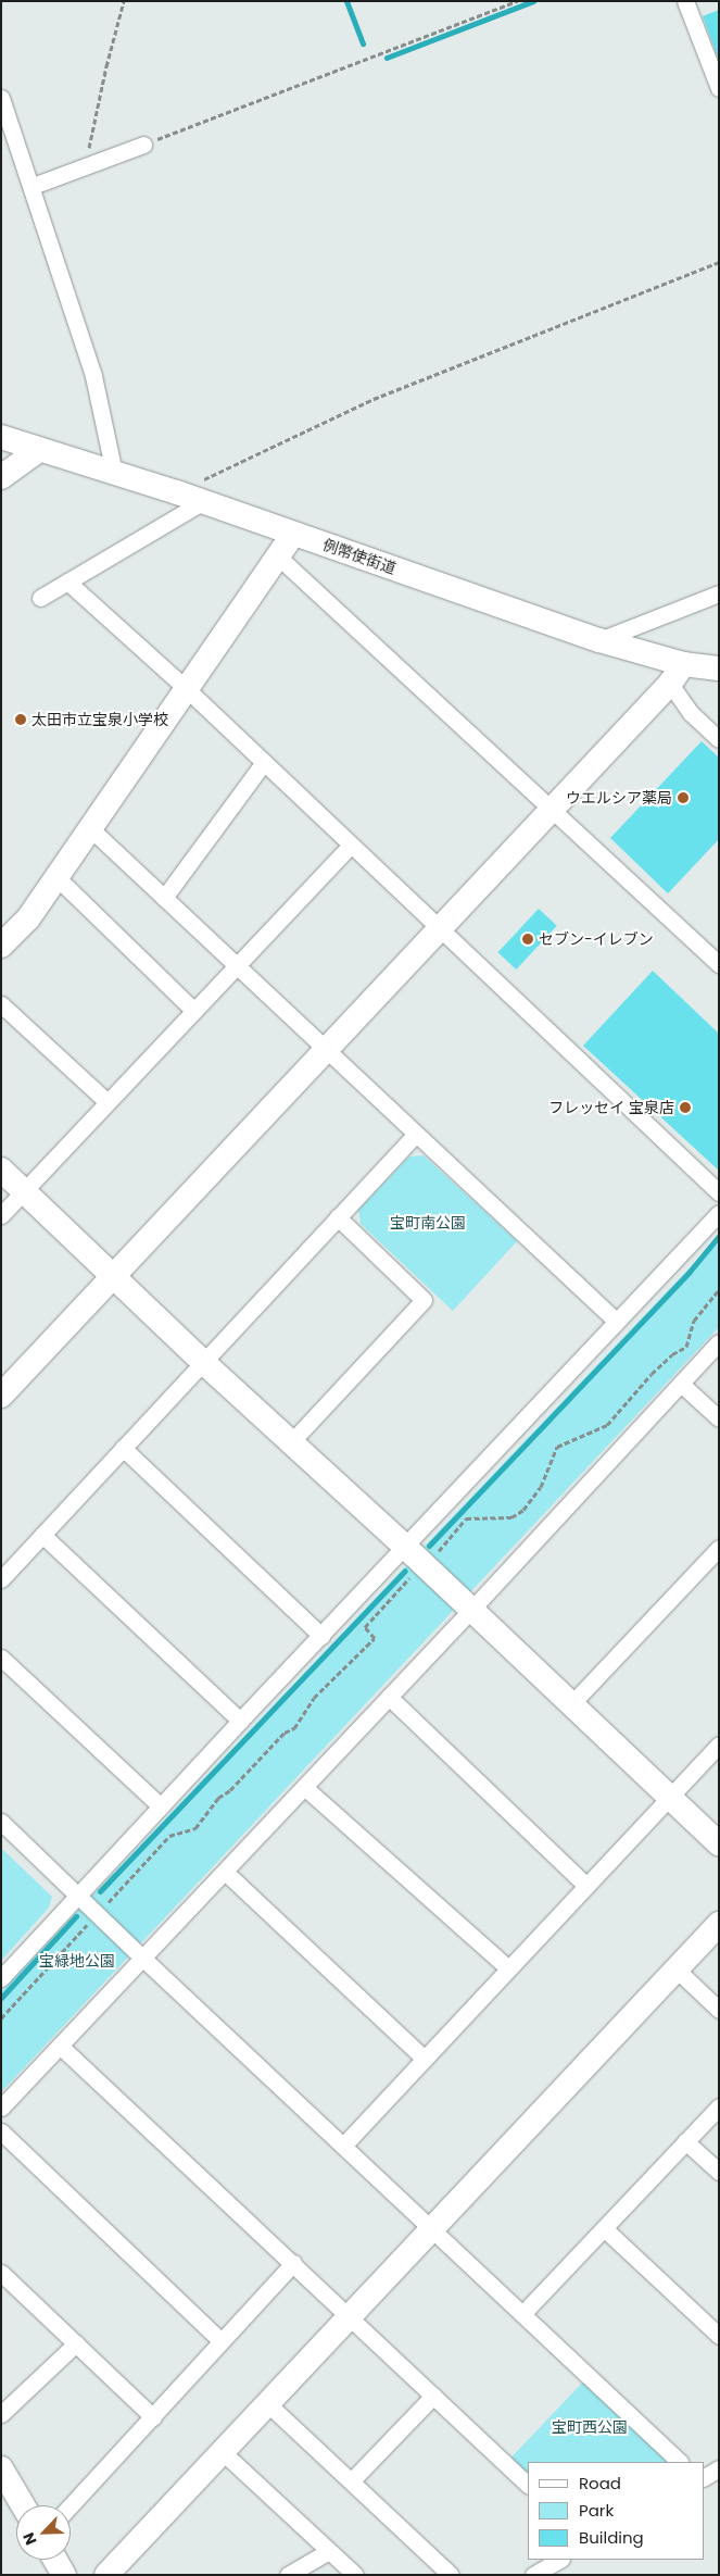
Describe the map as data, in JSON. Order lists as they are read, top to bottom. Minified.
{"streets":{"street":["例幣使街道"]},"parks":["宝町南公園","宝緑地公園","宝町西公園"],"places":["太田市立宝泉小学校","ウエルシア薬局","セブン-イレブン","フレッセイ 宝泉店"],"legend":["Road","Park","Building"],"north":"bottom left"}
